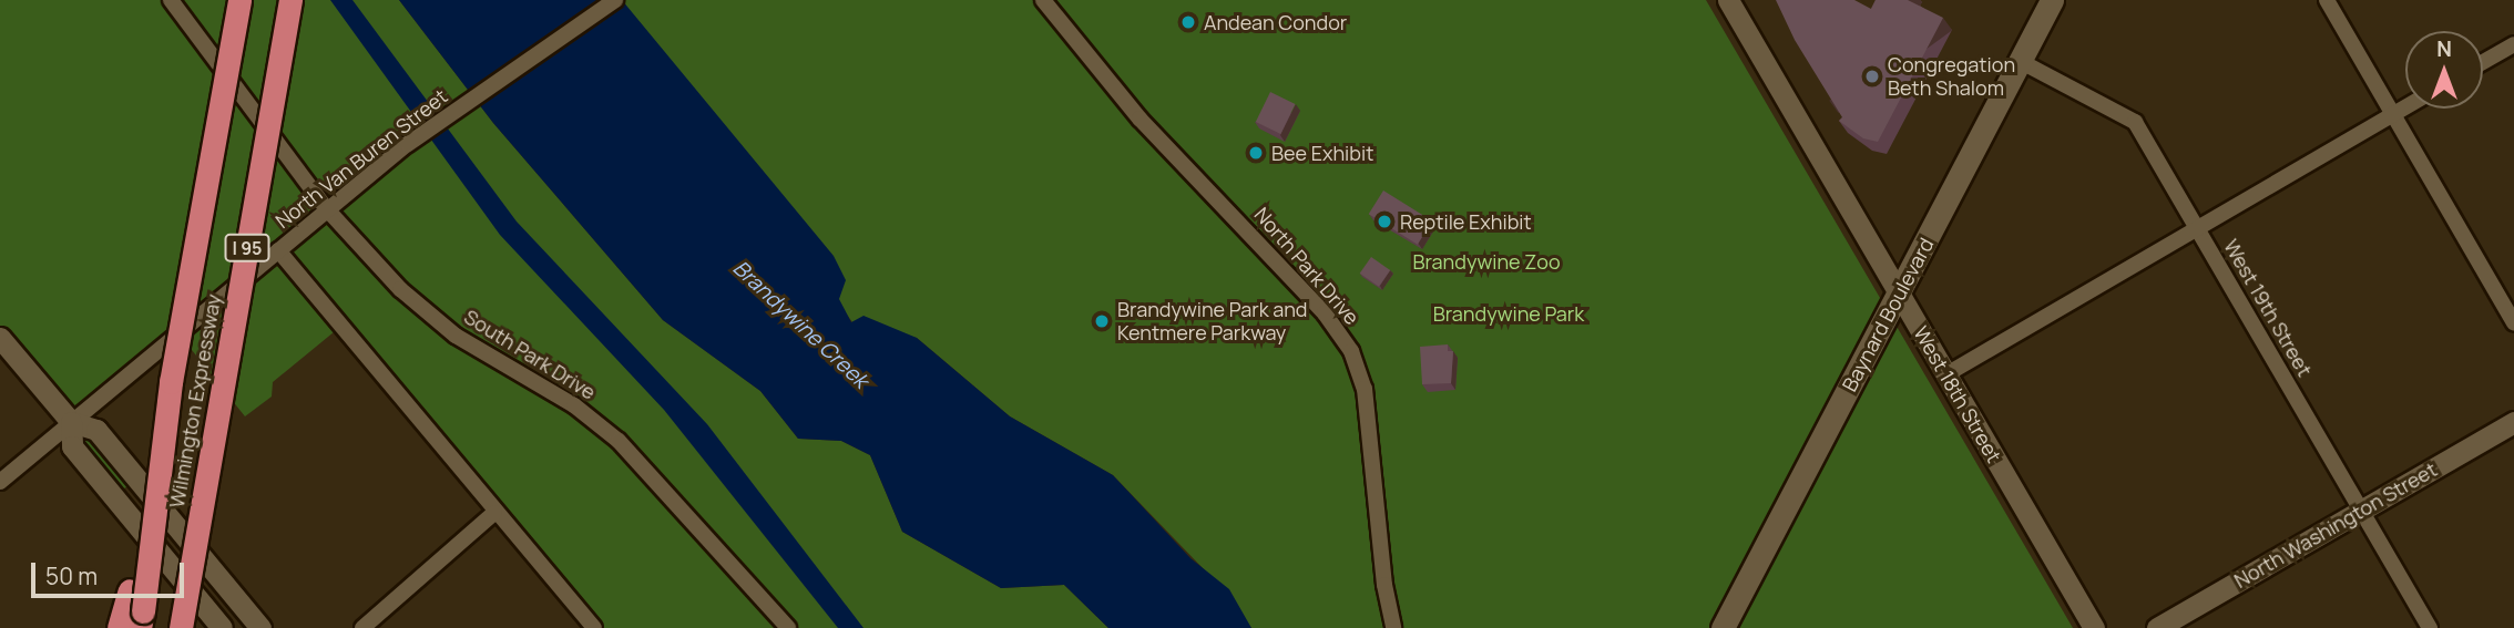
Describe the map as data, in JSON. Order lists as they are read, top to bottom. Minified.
{"streets":{"highway":["I 95","Wilmington Expressway"],"main road":["Baynard Boulevard"],"street":["North Van Buren Street","North Park Drive","West 19th Street","South Park Drive","West 18th Street","North Washington Street"]},"crossings":[["North Van Buren Street","South Park Drive"],["West 19th Street","Baynard Boulevard"],["West 19th Street","North Washington Street"],["Baynard Boulevard","West 18th Street"]],"water":["Brandywine Creek"],"parks":["Brandywine Zoo","Brandywine Park"],"places":["Andean Condor","Congregation Beth Shalom","Bee Exhibit","Reptile Exhibit","Brandywine Park and Kentmere Parkway"],"scale_bar":"50 m","north":"top"}
